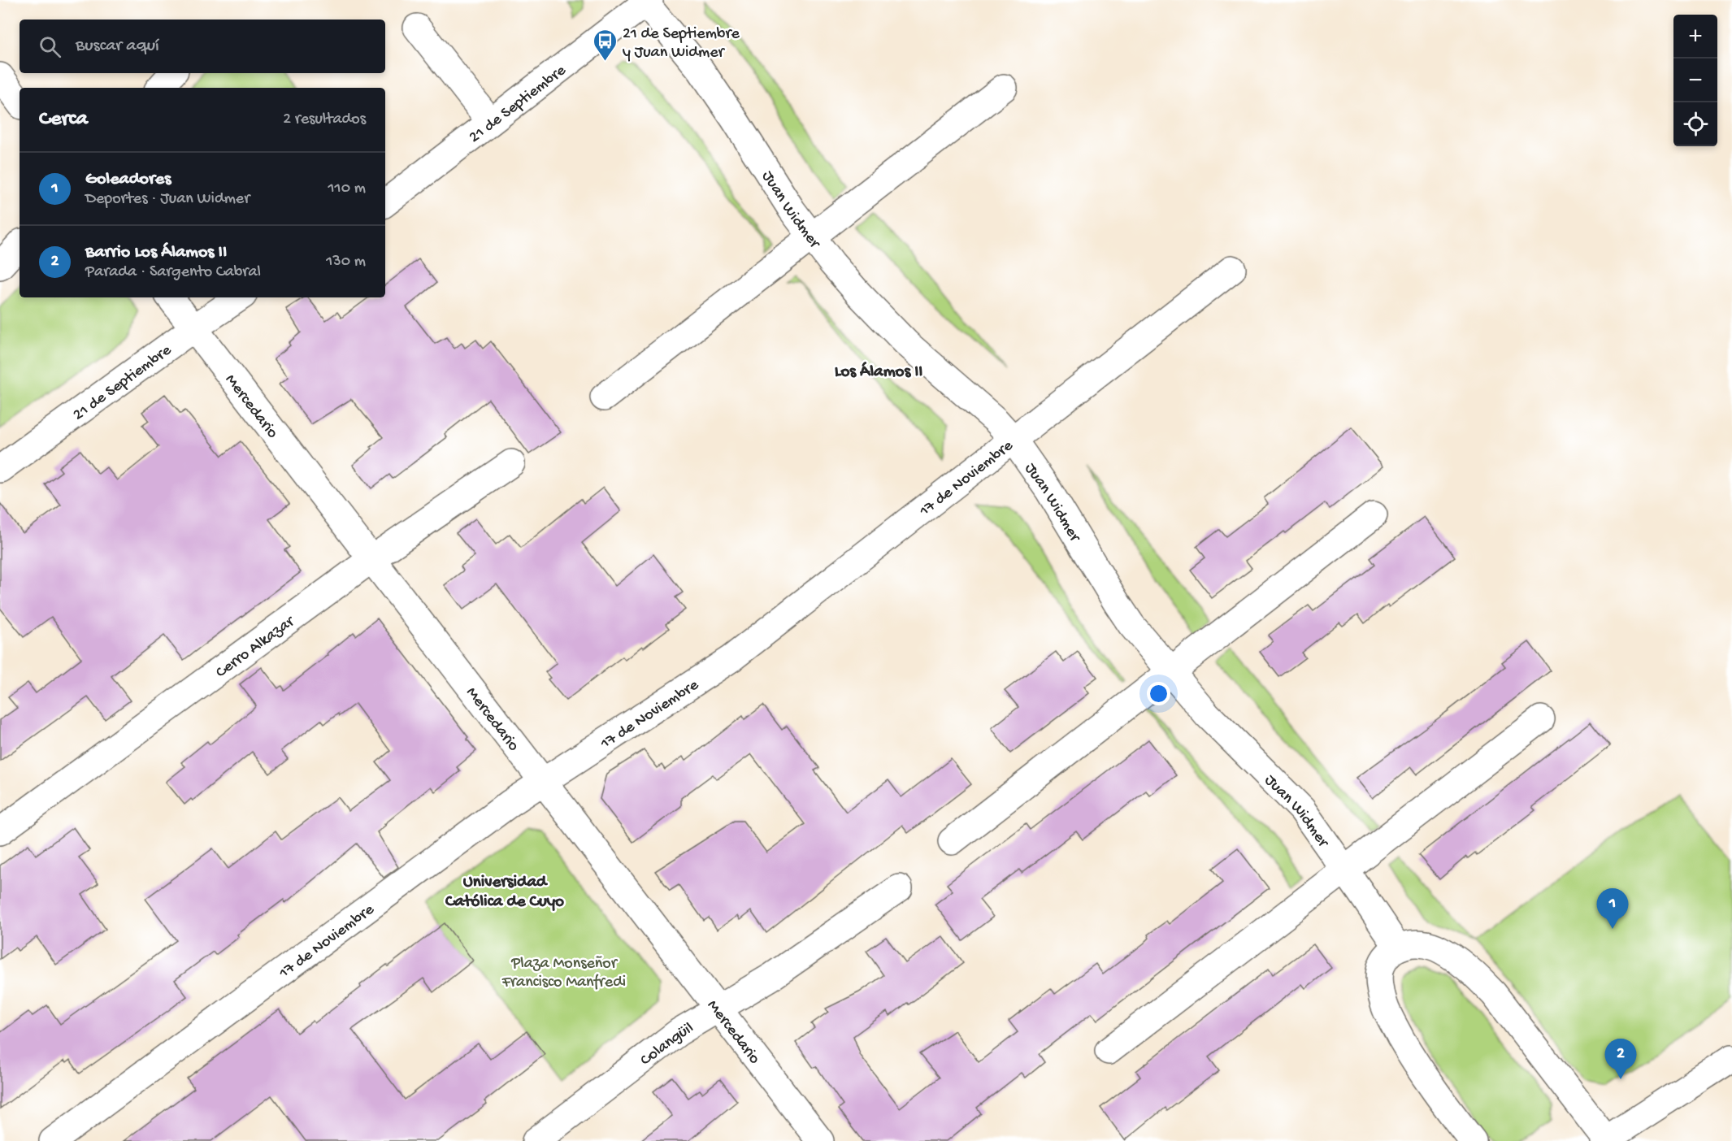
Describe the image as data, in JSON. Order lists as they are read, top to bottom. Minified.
{"streets":{"street":["21 de Septiembre","Juan Widmer","Mercedario","17 de Noviembre","Cerro Alkazar","Colangüil"]},"crossings":[["21 de Septiembre","Juan Widmer"],["21 de Septiembre","Mercedario"],["Juan Widmer","17 de Noviembre"],["Mercedario","17 de Noviembre"],["Mercedario","Cerro Alkazar"],["Mercedario","Colangüil"]],"districts":["Los Álamos II","Universidad Católica de Cuyo"],"parks":["Plaza Monseñor Francisco Manfredi"],"places":{"bus stop":["21 de Septiembre y Juan Widmer"]},"page":{"map_buttons":["+","−"],"search":"Buscar aquí","heading":["Cerca","2 resultados"],"list":[{"mark":"1","name":"Goleadores","note":"Deportes · Juan Widmer","value":"110 m"},{"mark":"2","name":"Barrio Los Álamos II","note":"Parada · Sargento Cabral","value":"130 m"}],"pins":["1","2"]}}
